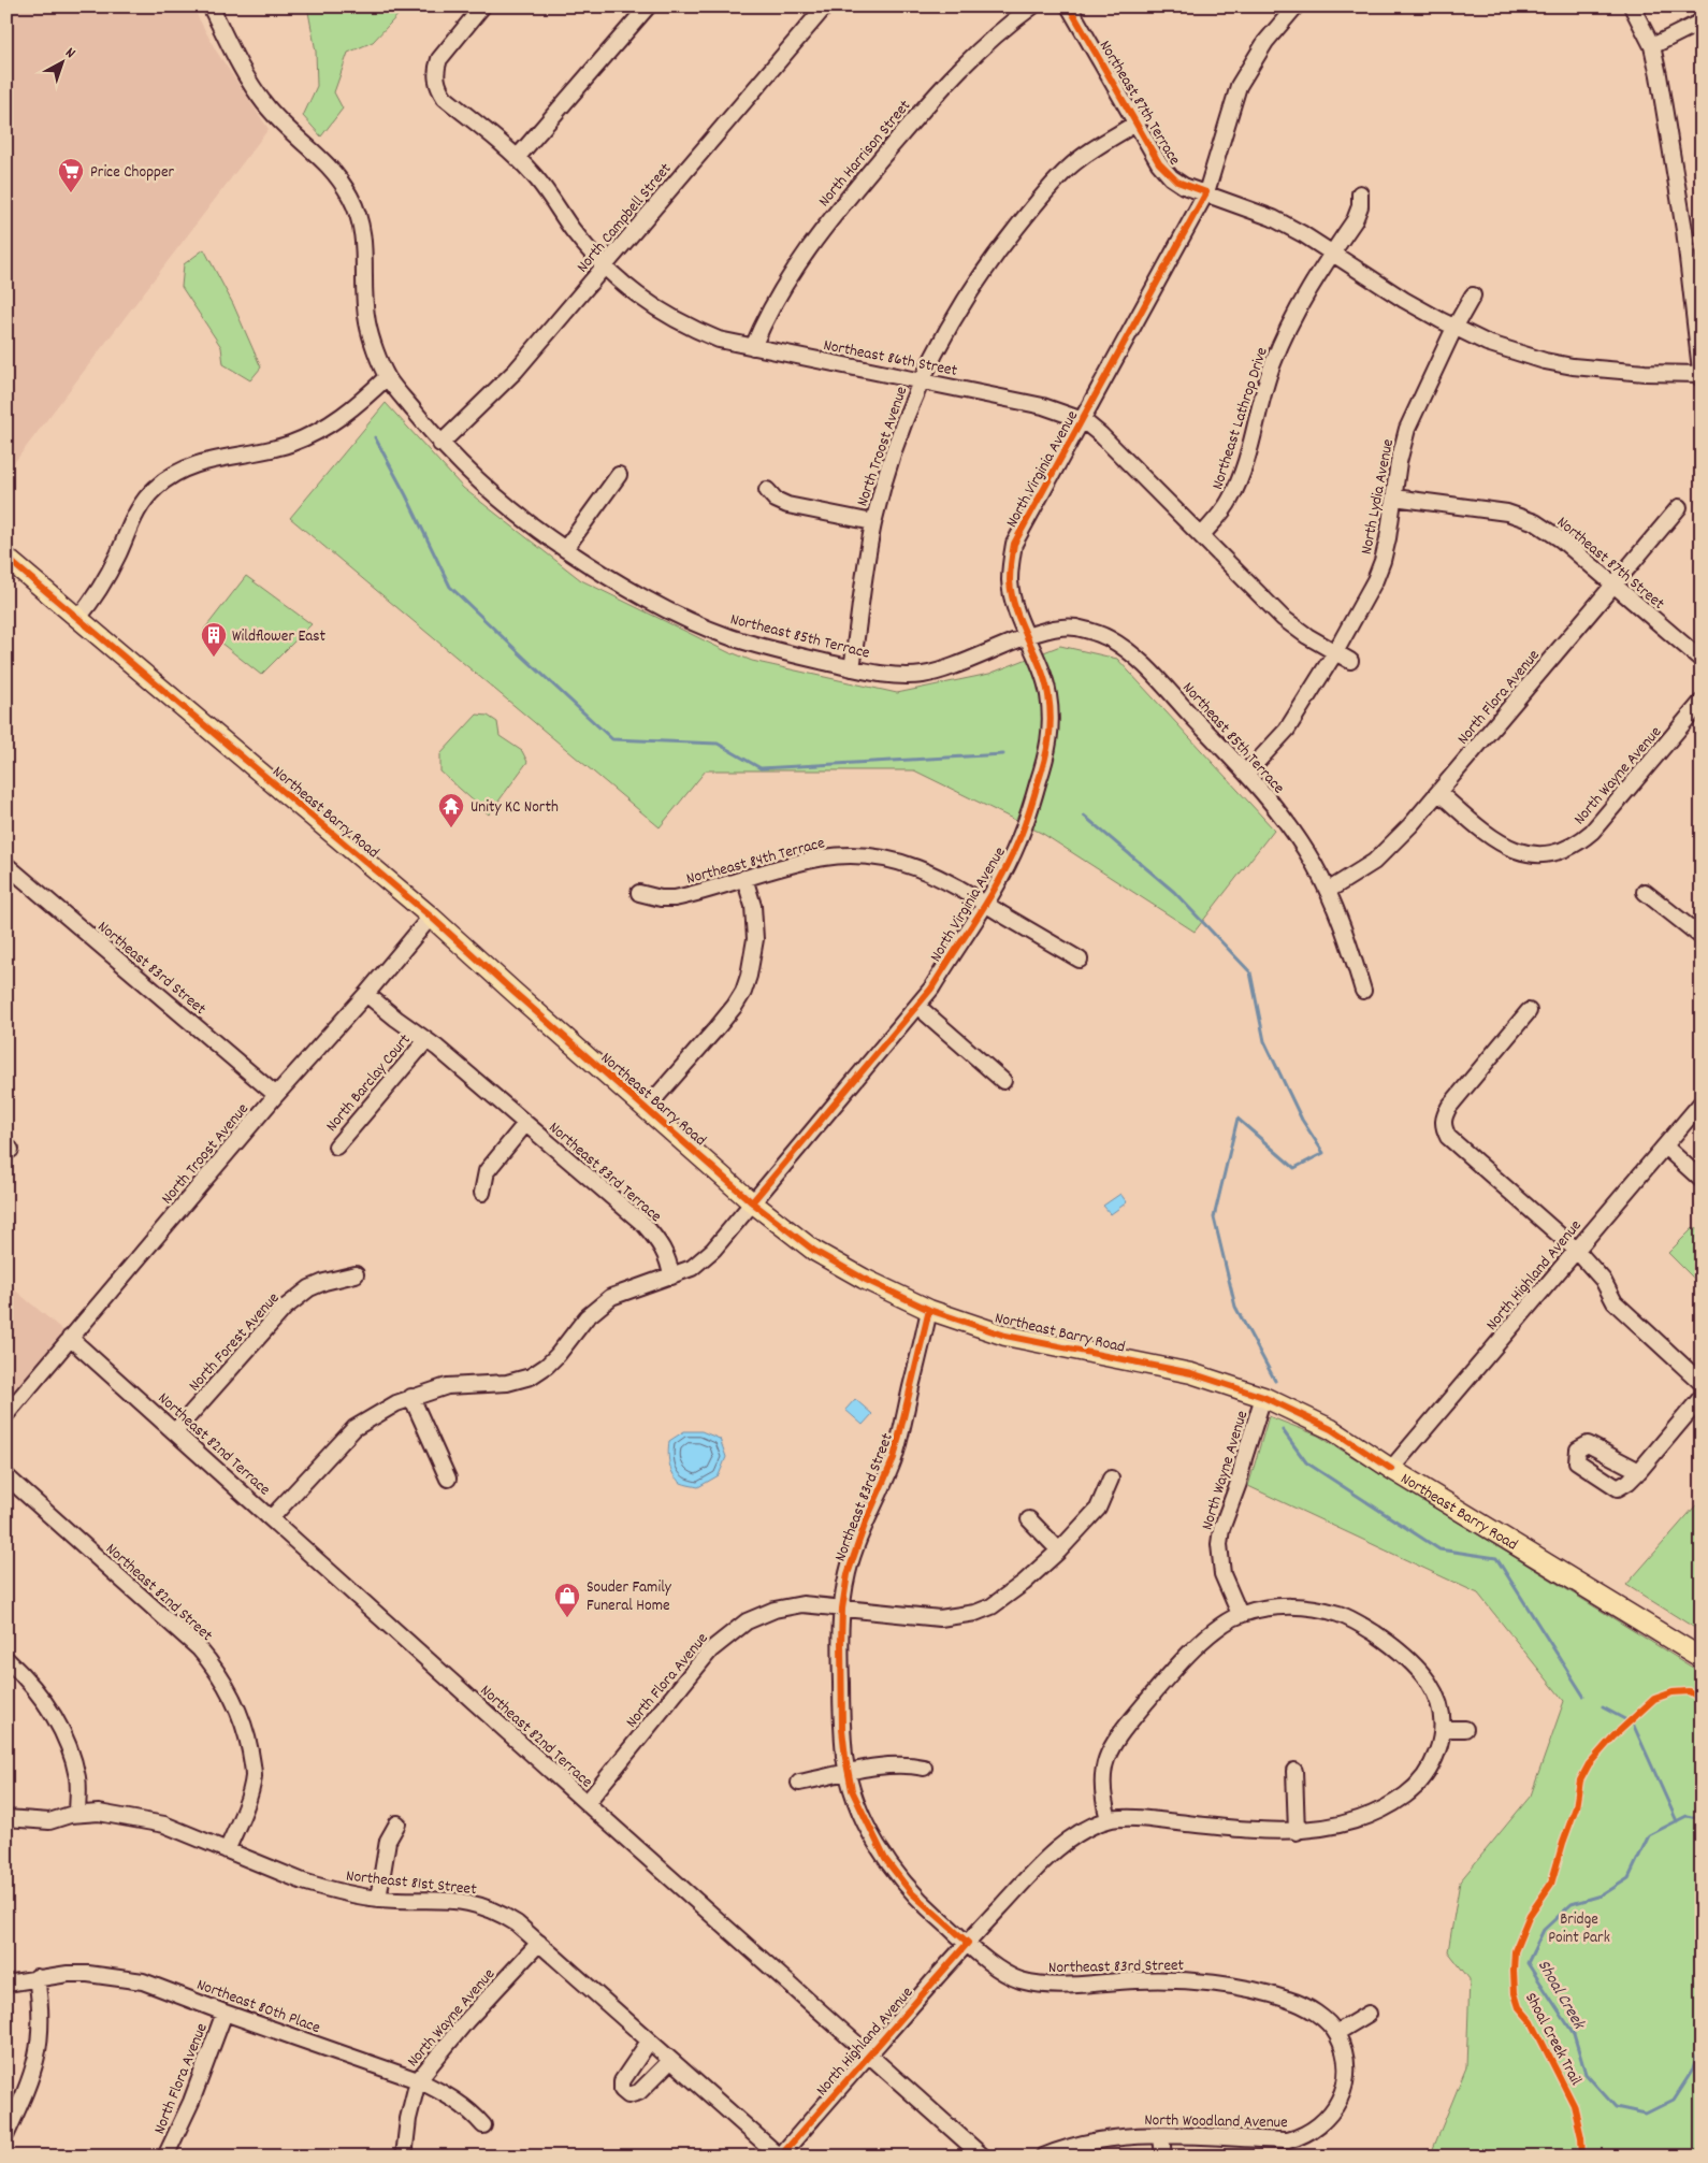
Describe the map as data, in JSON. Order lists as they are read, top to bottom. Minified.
{"streets":{"main road":["Northeast Barry Road"],"street":["Northeast 87th Terrace","North Harrison Street","North Campbell Street","Northeast 86th Street","Northeast Lathrop Drive","North Troost Avenue","North Virginia Avenue","North Lydia Avenue","Northeast 87th Street","Northeast 85th Terrace","North Flora Avenue","North Wayne Avenue","Northeast 84th Terrace","Northeast 83rd Street","North Barclay Court","Northeast 83rd Terrace","North Highland Avenue","North Forest Avenue","Northeast 82nd Terrace","Northeast 82nd Street","Northeast 81st Street","Northeast 80th Place","North Woodland Avenue"],"cycle path":["Shoal Creek Trail"]},"crossings":[["Northeast 87th Terrace","Northeast Lathrop Drive"],["Northeast 87th Terrace","North Troost Avenue"],["Northeast 87th Terrace","North Virginia Avenue"],["Northeast 87th Terrace","North Lydia Avenue"],["North Harrison Street","Northeast 86th Street"],["North Campbell Street","Northeast 86th Street"],["North Campbell Street","Northeast 85th Terrace"],["Northeast 86th Street","Northeast Lathrop Drive"],["Northeast 86th Street","North Troost Avenue"],["Northeast 86th Street","North Virginia Avenue"],["Northeast 86th Street","North Lydia Avenue"],["North Troost Avenue","Northeast 85th Terrace"],["North Troost Avenue","Northeast Barry Road"],["North Troost Avenue","Northeast 83rd Street"],["North Troost Avenue","Northeast 83rd Terrace"],["North Troost Avenue","Northeast 82nd Terrace"],["North Virginia Avenue","Northeast 85th Terrace"],["North Virginia Avenue","Northeast Barry Road"],["North Virginia Avenue","Northeast 84th Terrace"],["North Virginia Avenue","Northeast 83rd Terrace"],["North Virginia Avenue","Northeast 82nd Terrace"],["North Lydia Avenue","Northeast 87th Street"],["North Lydia Avenue","Northeast 85th Terrace"],["Northeast 87th Street","North Flora Avenue"],["Northeast 85th Terrace","North Flora Avenue"],["North Flora Avenue","North Wayne Avenue"],["North Flora Avenue","Northeast 83rd Street"],["North Flora Avenue","Northeast 82nd Terrace"],["North Flora Avenue","Northeast 80th Place"],["North Wayne Avenue","Northeast Barry Road"],["North Wayne Avenue","North Highland Avenue"],["North Wayne Avenue","Northeast 81st Street"],["North Wayne Avenue","Northeast 80th Place"],["Northeast Barry Road","Northeast 83rd Street"],["Northeast Barry Road","North Highland Avenue"],["Northeast 83rd Street","North Highland Avenue"],["Northeast 83rd Street","North Woodland Avenue"],["North Barclay Court","Northeast 83rd Terrace"],["North Highland Avenue","Northeast 82nd Terrace"],["North Highland Avenue","Northeast 81st Street"],["North Forest Avenue","Northeast 82nd Terrace"],["Northeast 82nd Street","Northeast 81st Street"]],"water":["Shoal Creek"],"parks":["Bridge Point Park"],"places":{"supermarket":["Price Chopper"],"building":["Wildflower East"],"temple":["Unity KC North"],"shop":["Souder Family Funeral Home"]},"north":"top right"}
